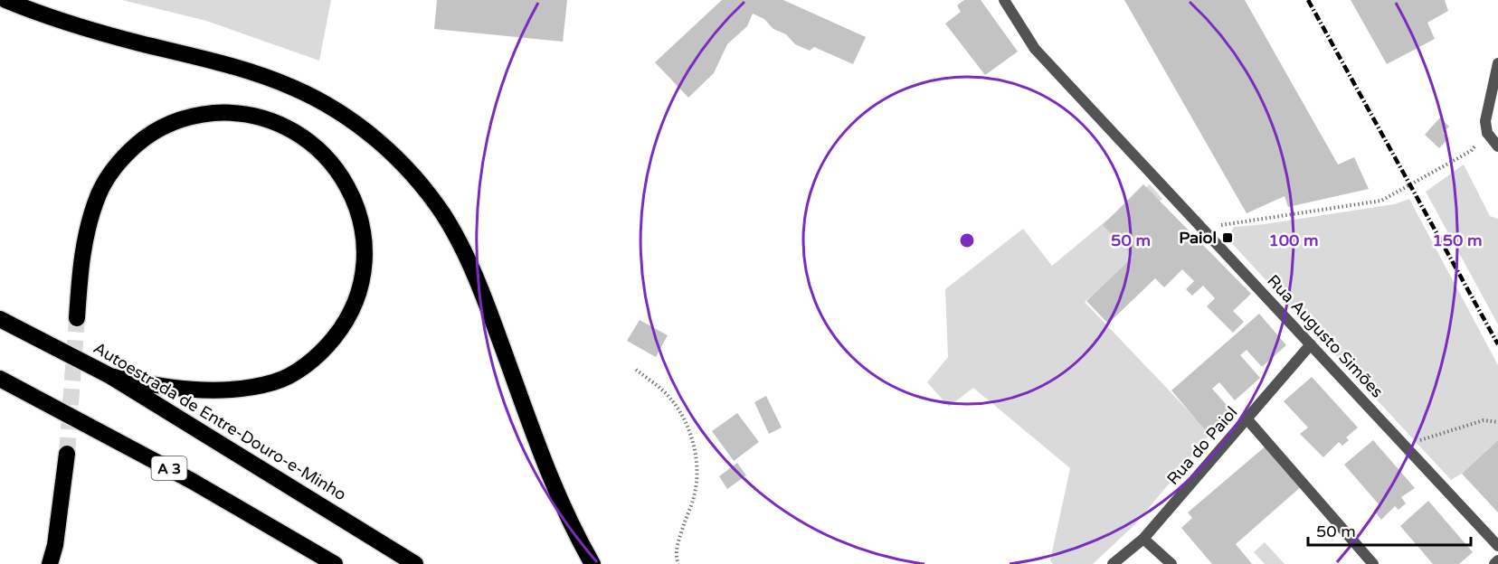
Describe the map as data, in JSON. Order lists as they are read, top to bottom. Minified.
{"streets":{"highway":["Autoestrada de Entre-Douro-e-Minho","A 3"],"street":["Rua Augusto Simões","Rua do Paiol"]},"crossings":[["Rua Augusto Simões","Rua do Paiol"]],"places":{"transit":["Paiol"]},"scale_bar":"50 m","rings":["50 m","100 m","150 m"]}
